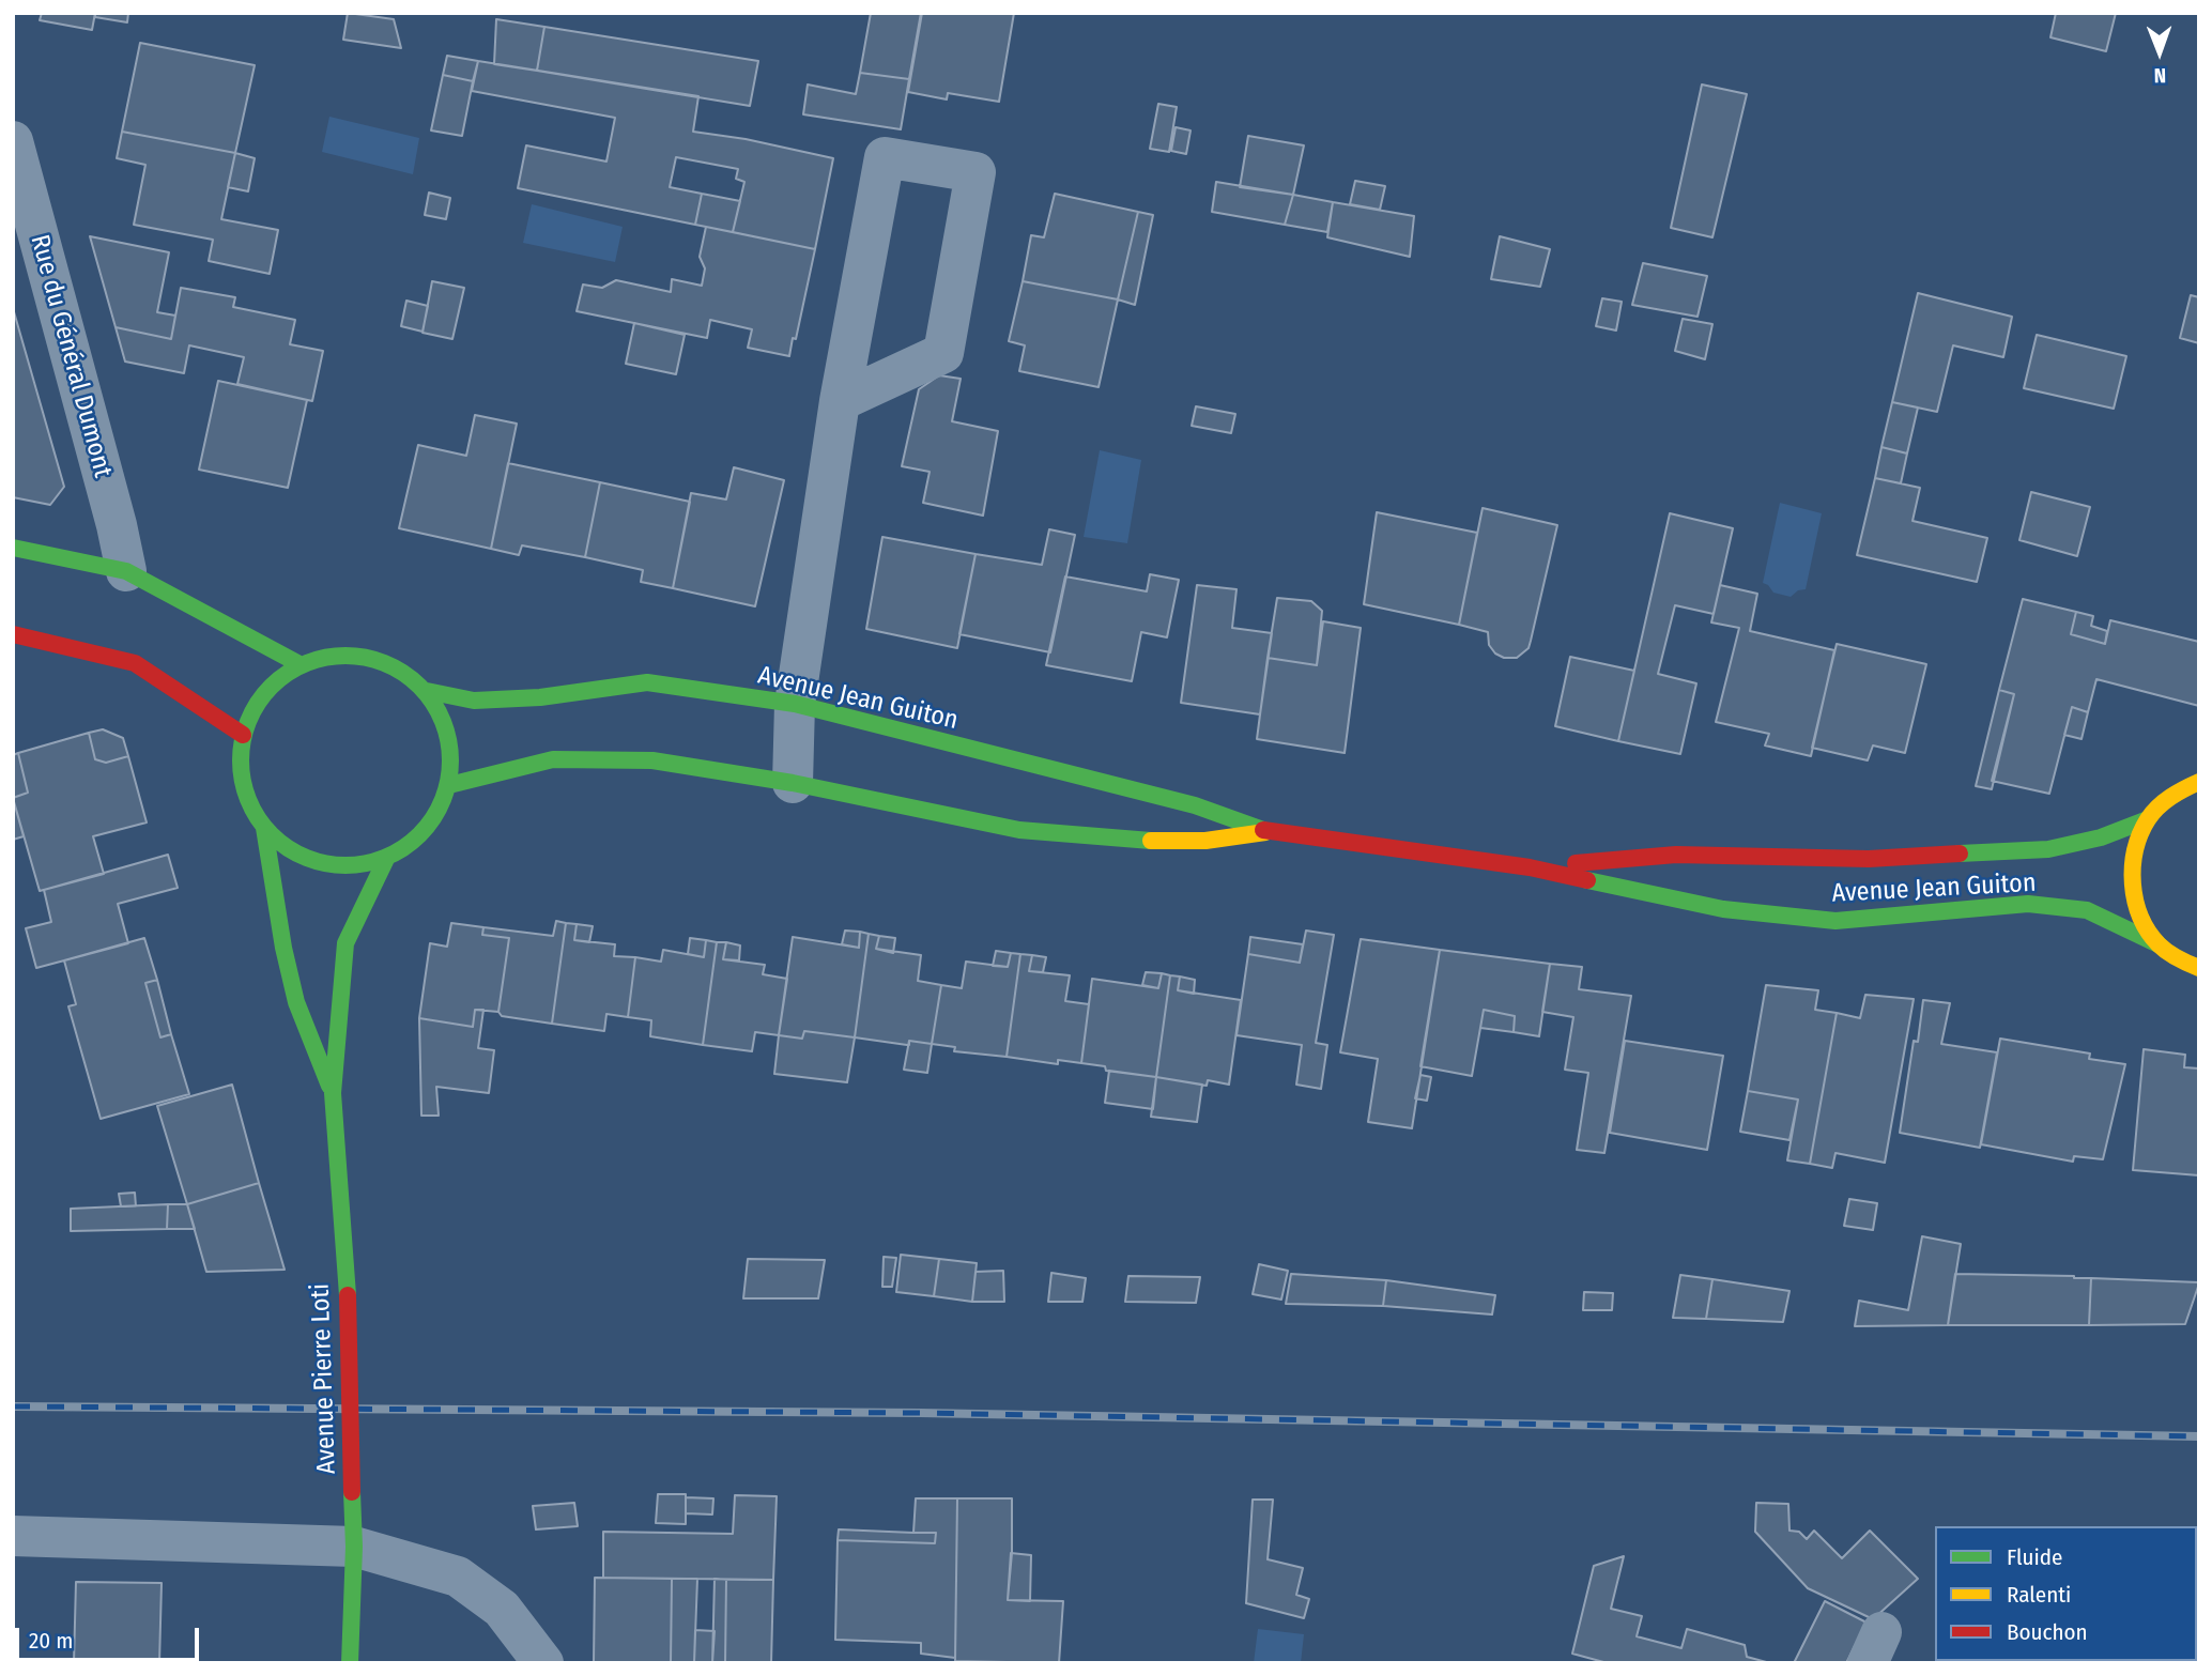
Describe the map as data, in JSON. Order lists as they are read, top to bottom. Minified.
{"streets":{"main road":["Avenue Jean Guiton","Avenue Pierre Loti"],"street":["Rue du Général Dumont"]},"crossings":[["Avenue Jean Guiton","Avenue Pierre Loti"]],"legend":["Fluide","Ralenti","Bouchon"],"scale_bar":"20 m","north":"bottom"}
